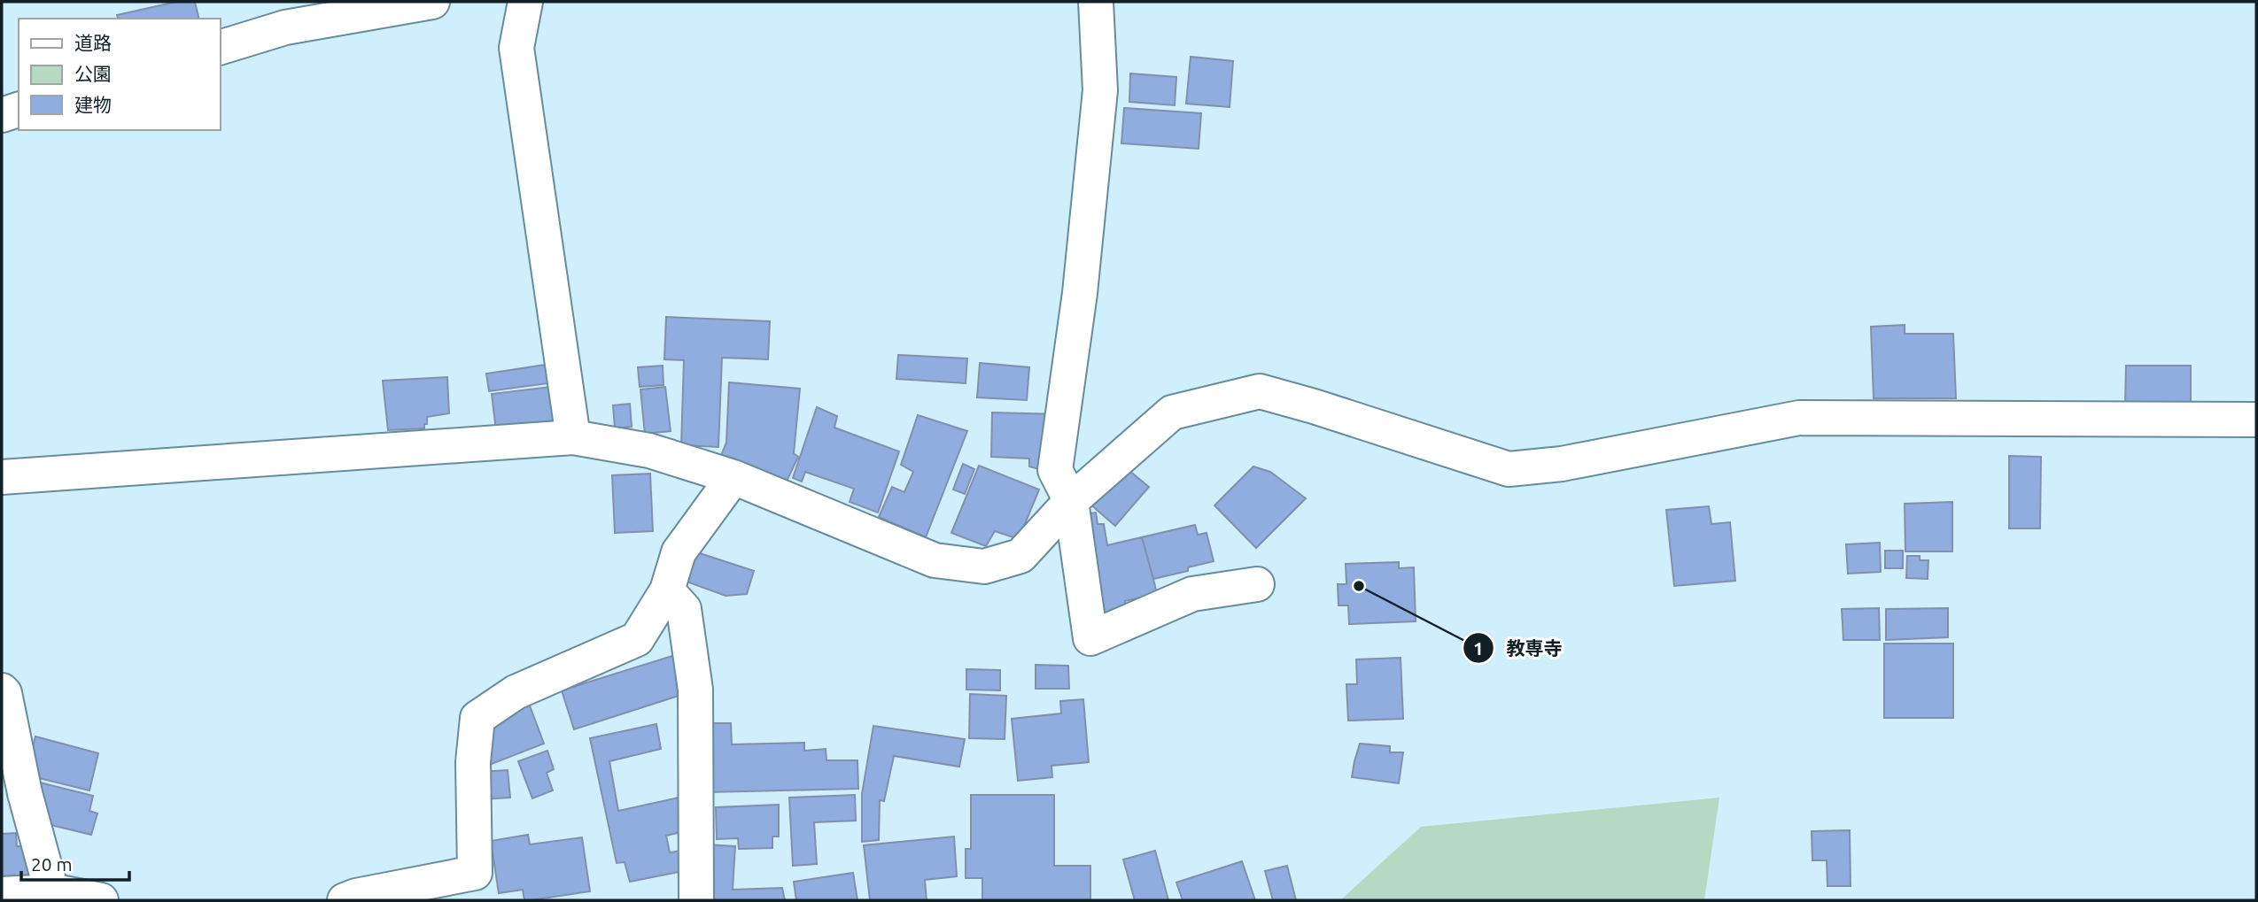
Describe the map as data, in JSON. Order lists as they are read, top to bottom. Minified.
{"places":["教専寺"],"legend":["道路","公園","建物"],"scale_bar":"20 m"}
